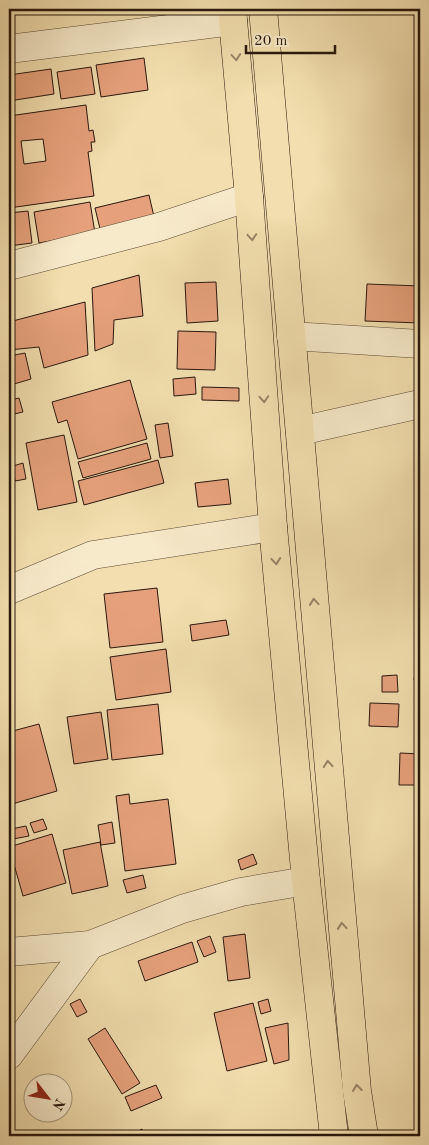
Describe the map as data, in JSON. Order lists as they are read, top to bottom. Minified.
{"scale_bar":"20 m","north":"bottom right"}
